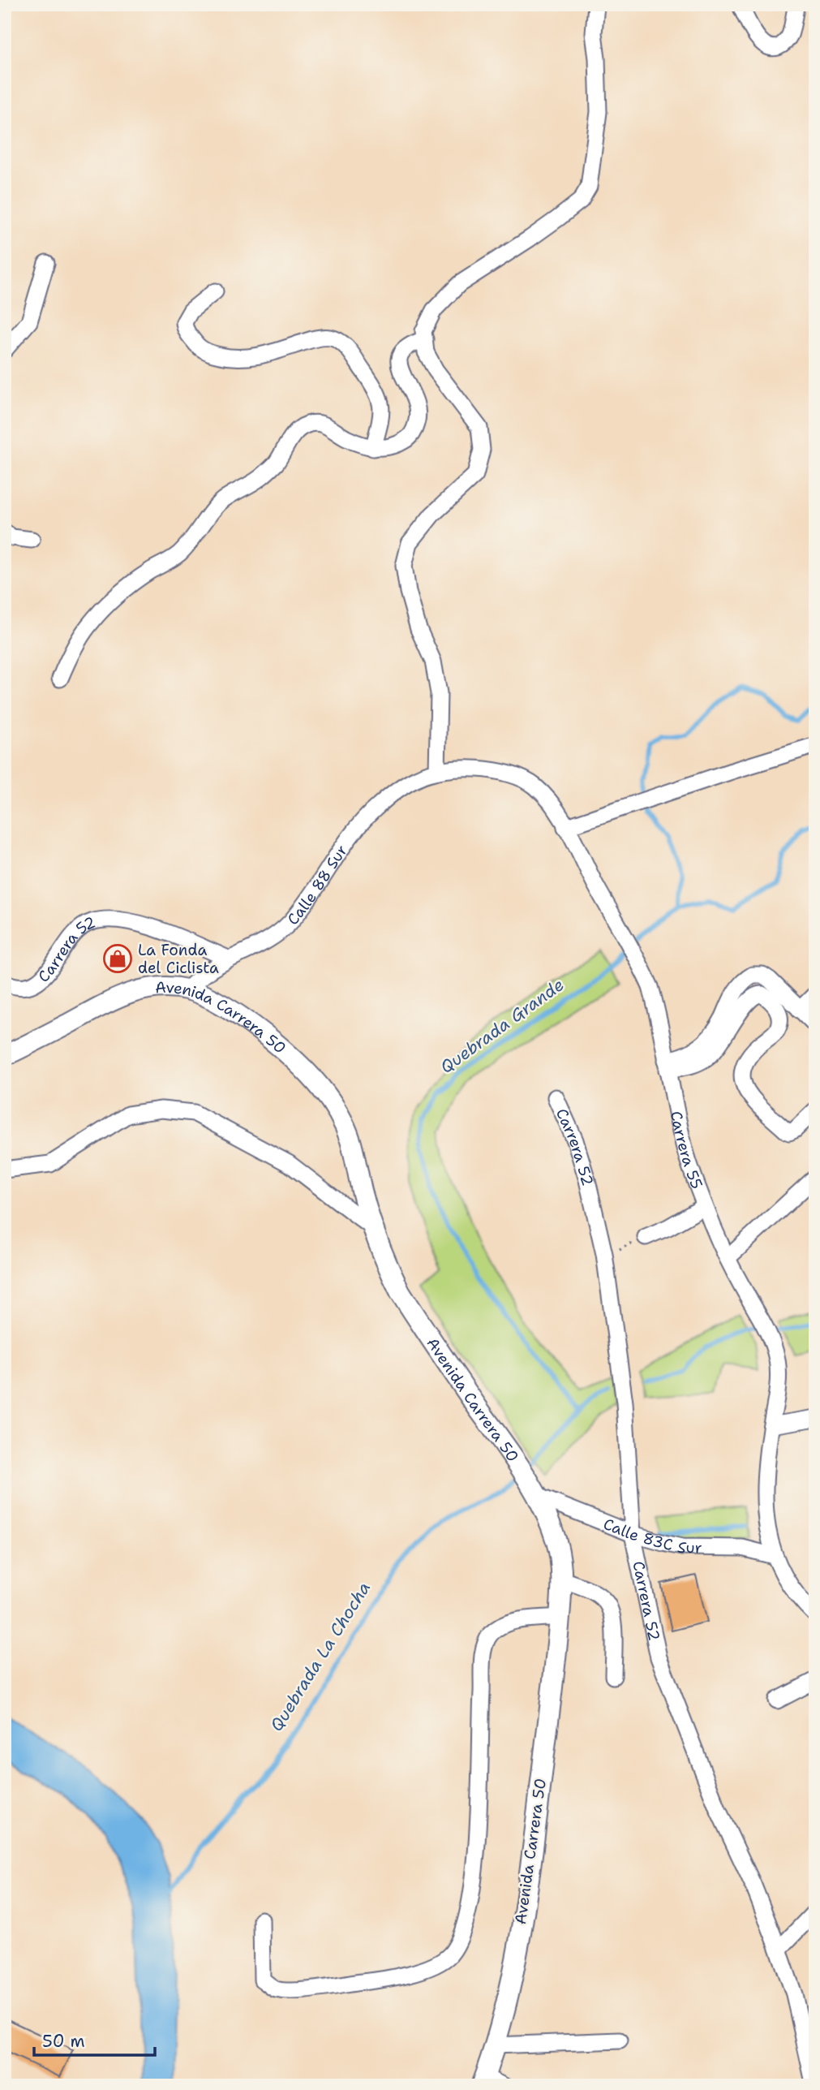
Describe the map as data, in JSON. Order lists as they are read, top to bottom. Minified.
{"streets":{"main road":["Avenida Carrera 50"],"street":["Calle 88 Sur","Carrera 52","Carrera 55","Calle 83C Sur"]},"crossings":[["Calle 88 Sur","Carrera 52"],["Calle 88 Sur","Avenida Carrera 50"],["Calle 88 Sur","Carrera 55"],["Carrera 52","Calle 83C Sur"],["Avenida Carrera 50","Calle 83C Sur"],["Carrera 55","Calle 83C Sur"]],"water":["Quebrada Grande","Quebrada La Chocha"],"places":{"shop":["La Fonda del Ciclista"]},"scale_bar":"50 m"}
